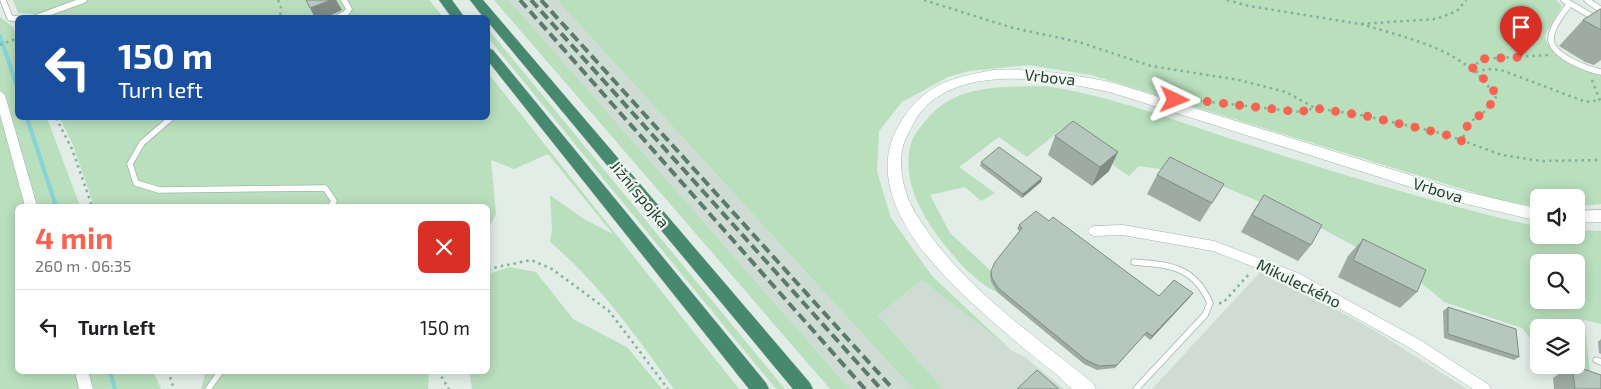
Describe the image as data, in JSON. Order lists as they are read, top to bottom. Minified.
{"streets":{"highway":["Jižní spojka"],"main road":["Vrbova"],"street":["Mikuleckého"]},"page":{"turn":["150 m","Turn left"],"heading":["4 min","260 m · 06:35"],"list":[{"name":"Turn left","value":"150 m"}]}}
